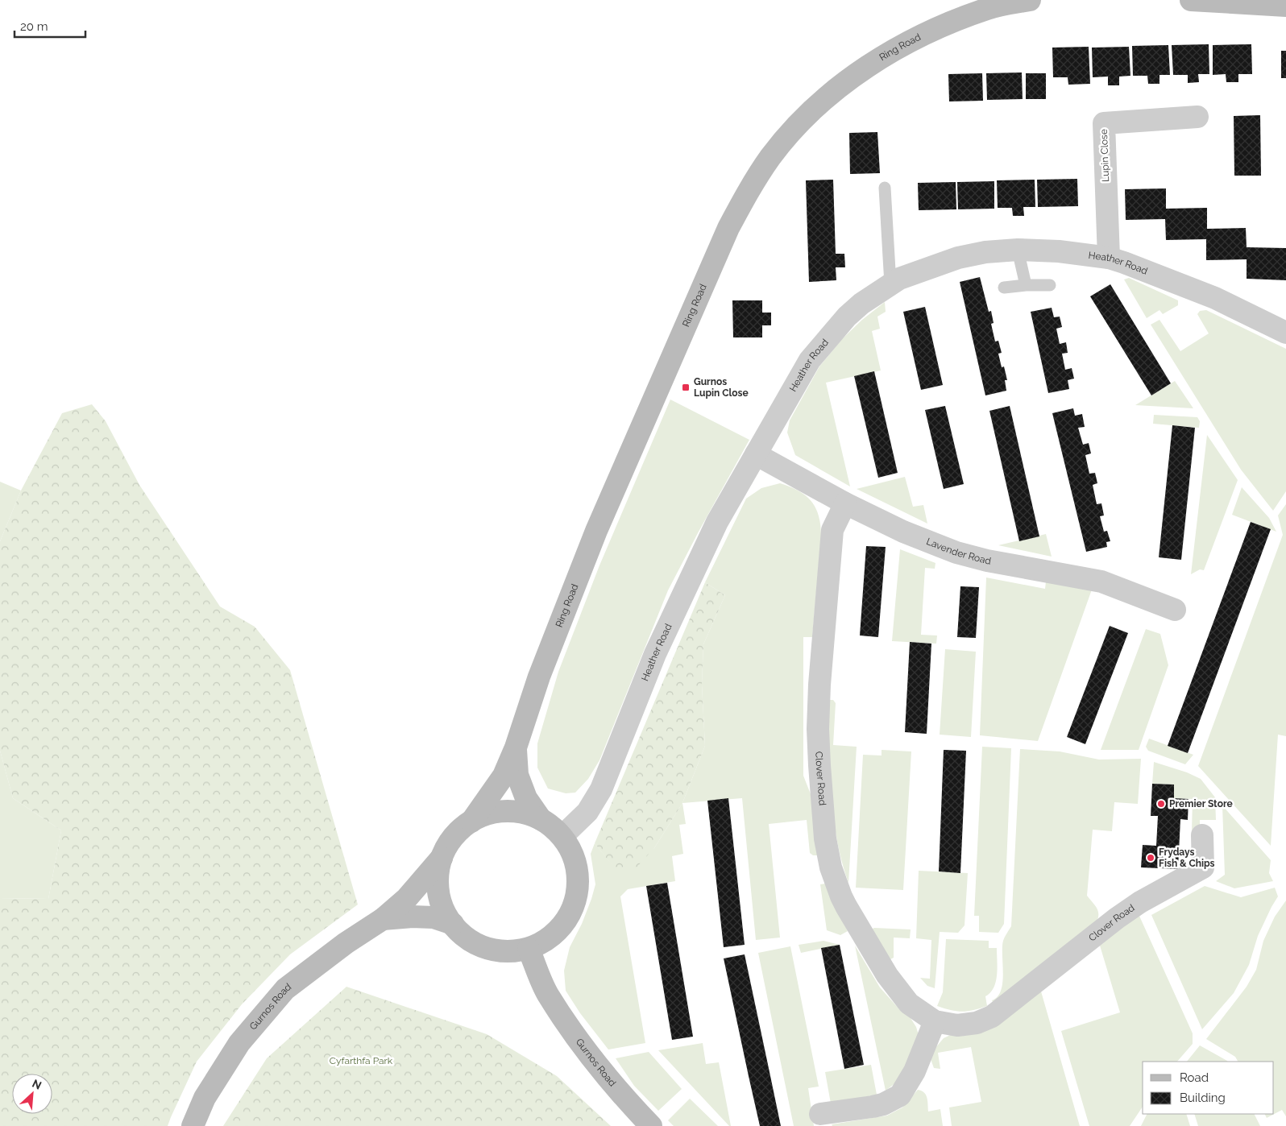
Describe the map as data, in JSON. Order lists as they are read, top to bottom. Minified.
{"streets":{"street":["Ring Road","Lupin Close","Heather Road","Lavender Road","Clover Road","Gurnos Road"]},"crossings":[["Ring Road","Heather Road"],["Ring Road","Gurnos Road"],["Lupin Close","Heather Road"],["Heather Road","Lavender Road"],["Heather Road","Gurnos Road"],["Lavender Road","Clover Road"]],"parks":["Cyfarthfa Park"],"places":{"transit":["Gurnos Lupin Close"],"other":["Premier Store","Frydays Fish & Chips"]},"legend":["Road","Building"],"scale_bar":"20 m","north":"top right"}
